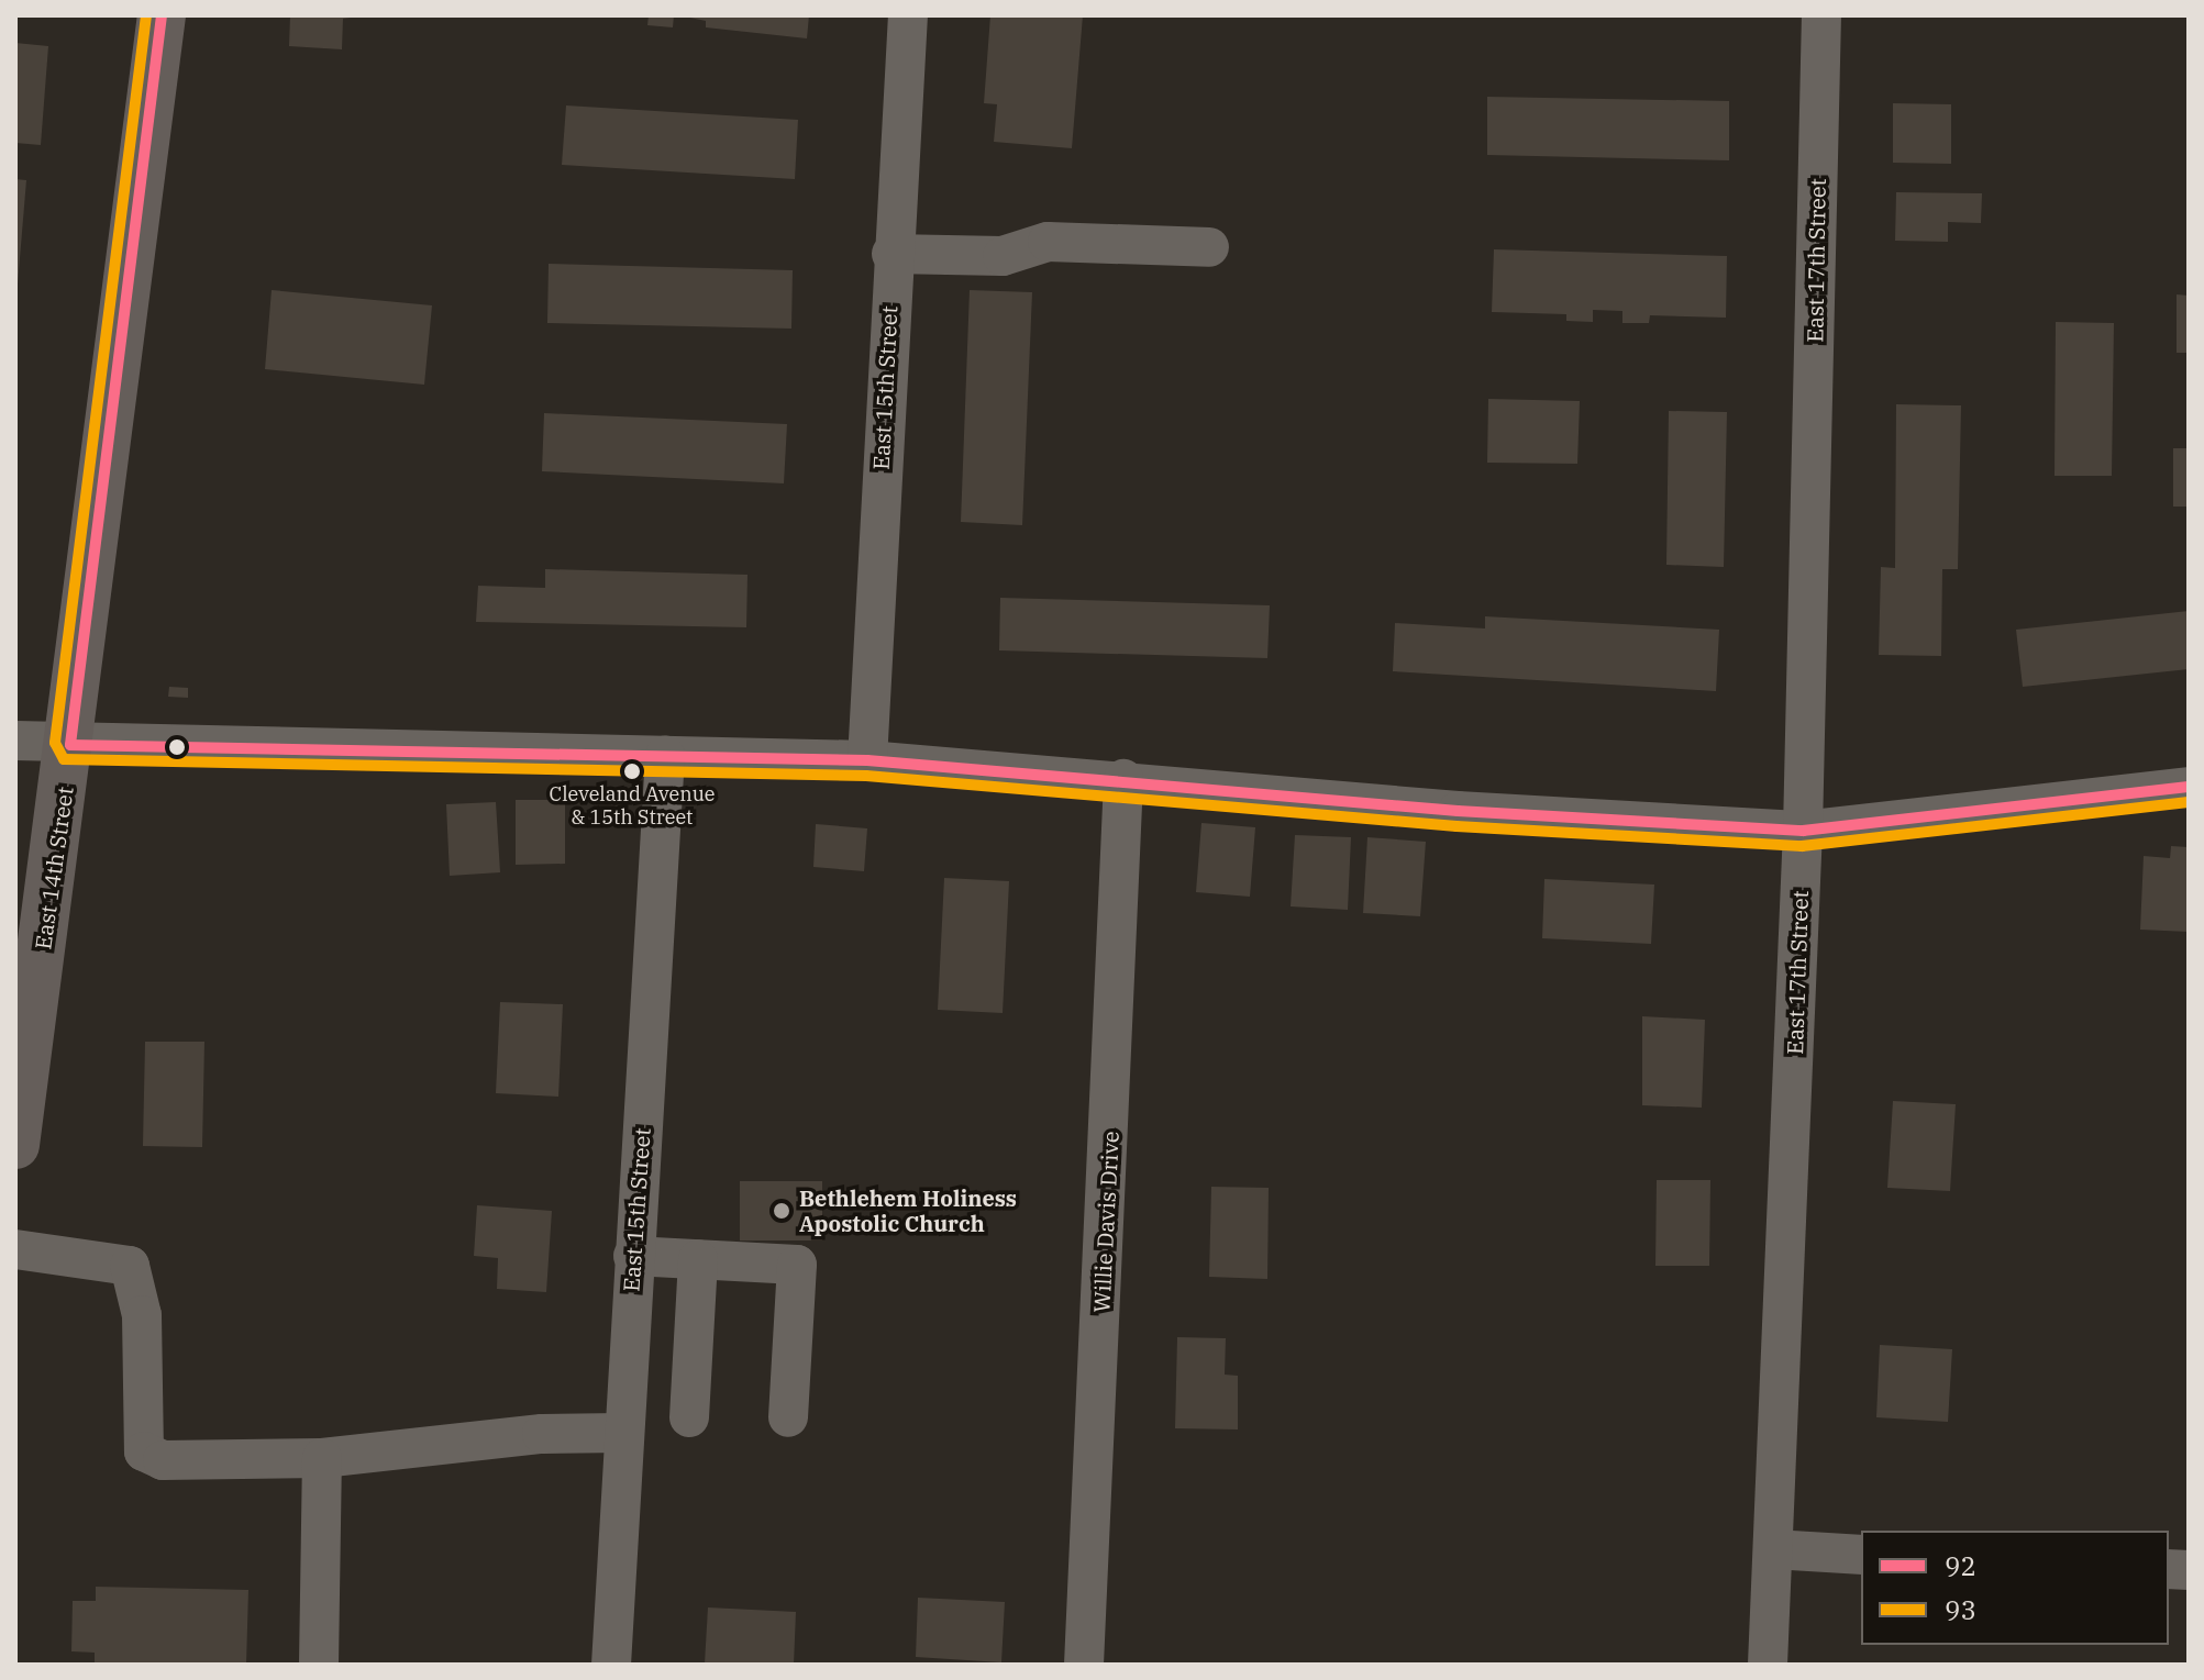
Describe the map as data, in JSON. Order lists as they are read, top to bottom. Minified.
{"streets":{"main road":["East 14th Street"],"street":["East 17th Street","East 15th Street","Willie Davis Drive"]},"places":["Cleveland Avenue & 15th Street","Bethlehem Holiness Apostolic Church"],"lines":["transit line 92","transit line 93"],"legend":["92","93"]}
